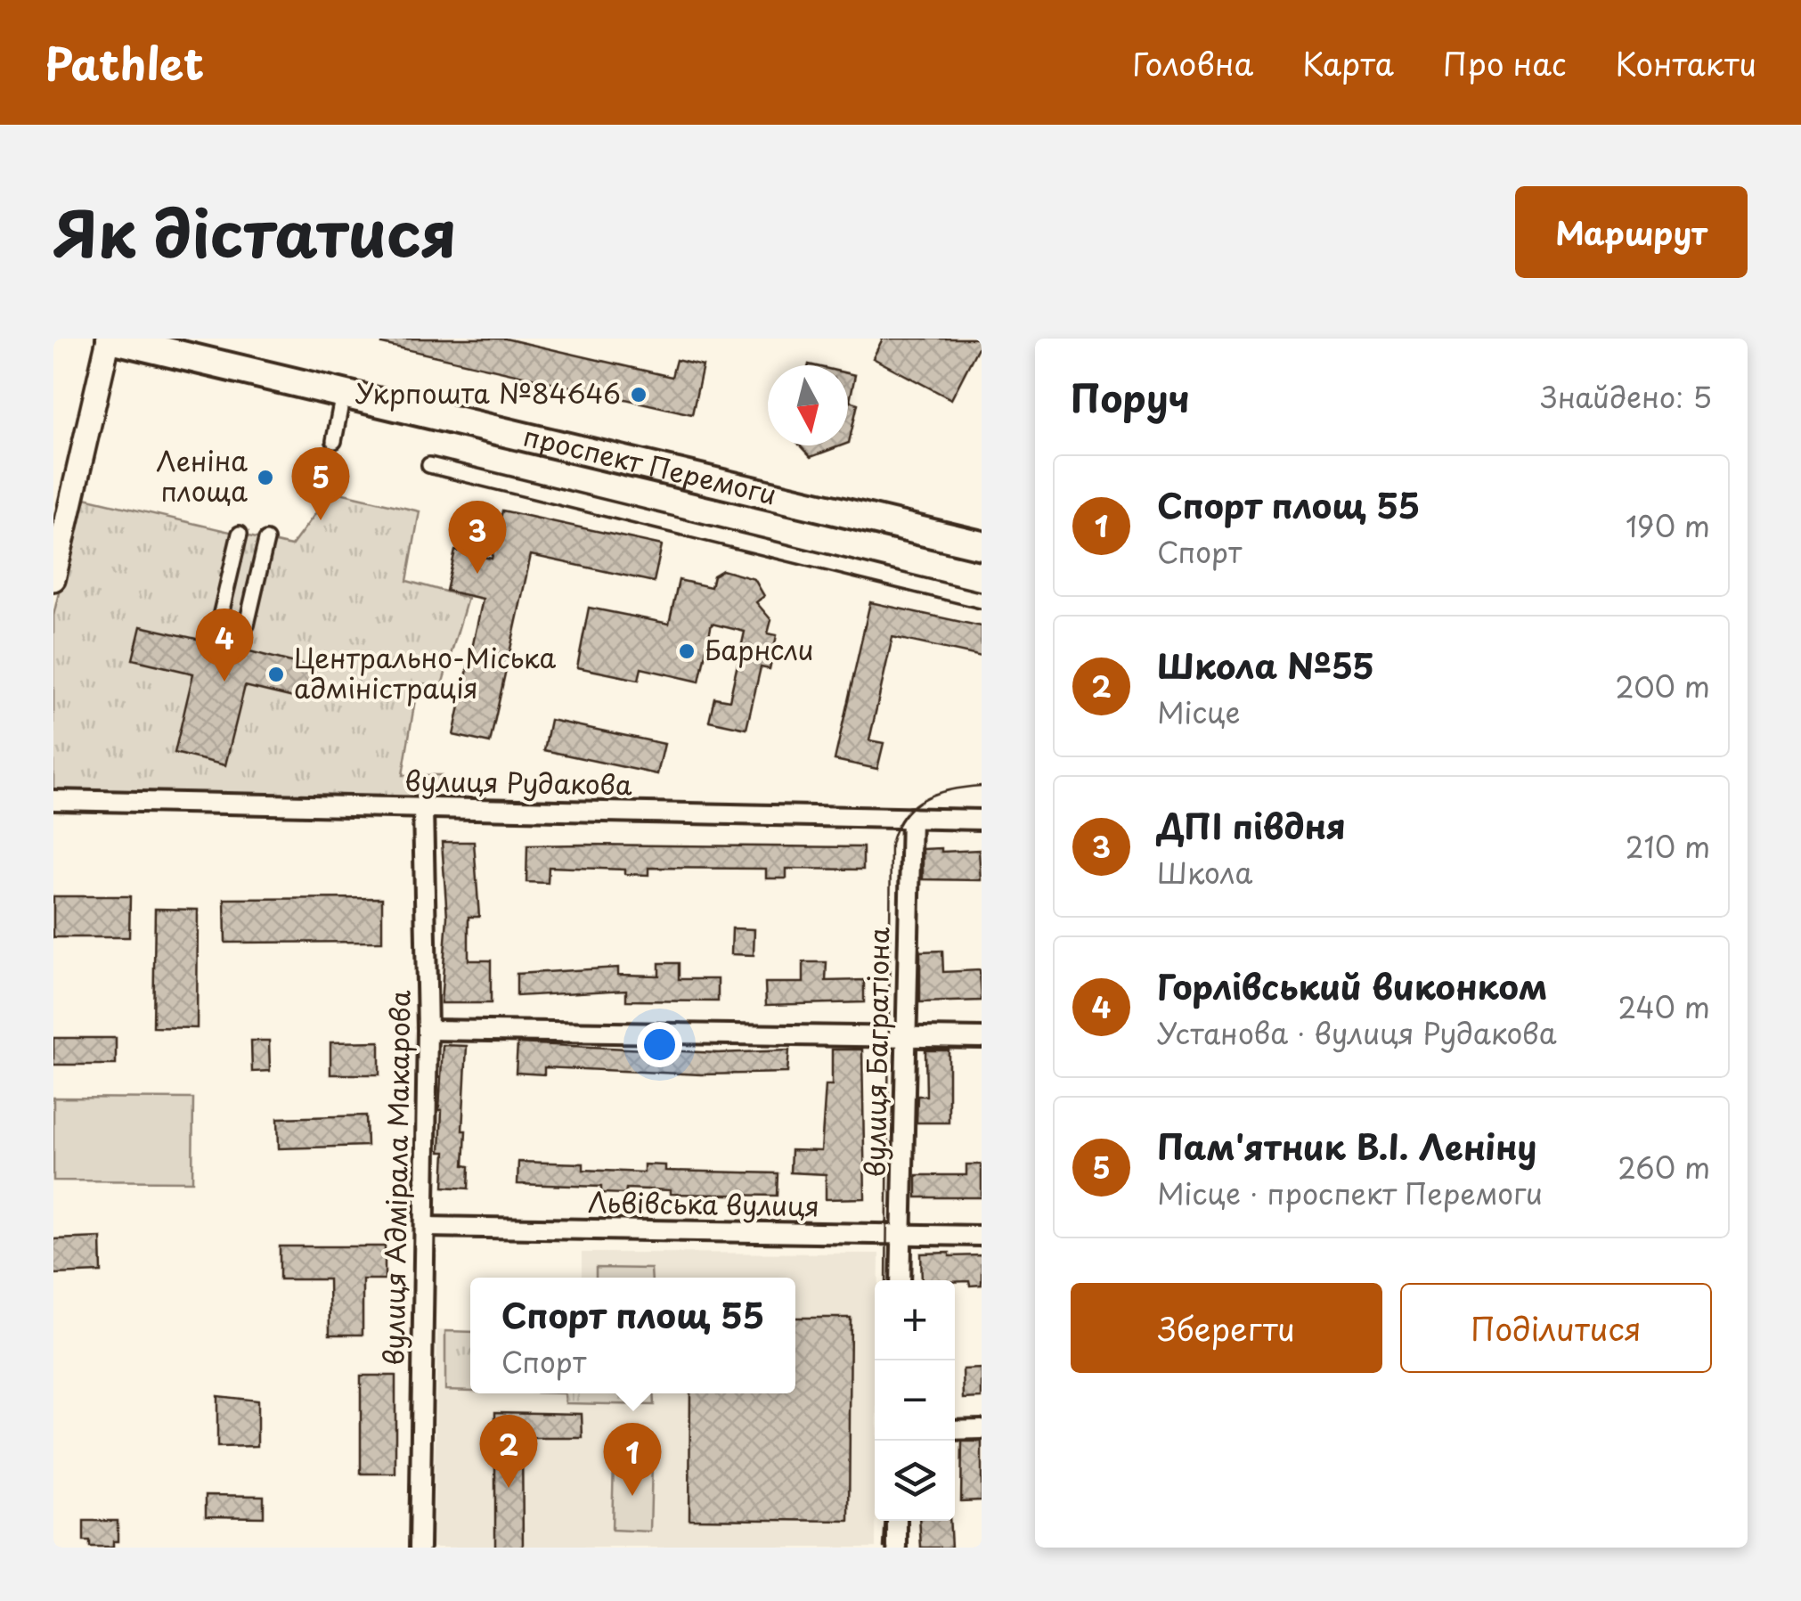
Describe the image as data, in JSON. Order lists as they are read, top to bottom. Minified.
{"streets":{"main road":["проспект Перемоги"],"street":["вулиця Рудакова","вулиця Багратіона","вулиця Адмірала Макарова","Львівська вулиця"]},"crossings":[["вулиця Рудакова","вулиця Багратіона"],["вулиця Рудакова","вулиця Адмірала Макарова"],["вулиця Багратіона","Львівська вулиця"],["вулиця Адмірала Макарова","Львівська вулиця"]],"places":["Укрпошта №84646","Леніна площа","Барнсли","Центрально-Міська адміністрація"],"north":"bottom","page":{"header":"Pathlet","nav":["Головна","Карта","Про нас","Контакти"],"title":"Як дістатися","buttons":["Маршрут",["Зберегти","Поділитися"]],"heading":["Поруч","Знайдено: 5"],"pins":["5","3","4","2","1"],"list":[{"mark":"1","name":"Спорт площ 55","note":"Спорт","value":"190 m"},{"mark":"2","name":"Школа №55","note":"Місце","value":"200 m"},{"mark":"3","name":"ДПІ півдня","note":"Школа","value":"210 m"},{"mark":"4","name":"Горлівський виконком","note":"Установа · вулиця Рудакова","value":"240 m"},{"mark":"5","name":"Пам'ятник В.І. Леніну","note":"Місце · проспект Перемоги","value":"260 m"}],"popup":["Спорт площ 55","Спорт"],"map_buttons":["+","−"]}}
